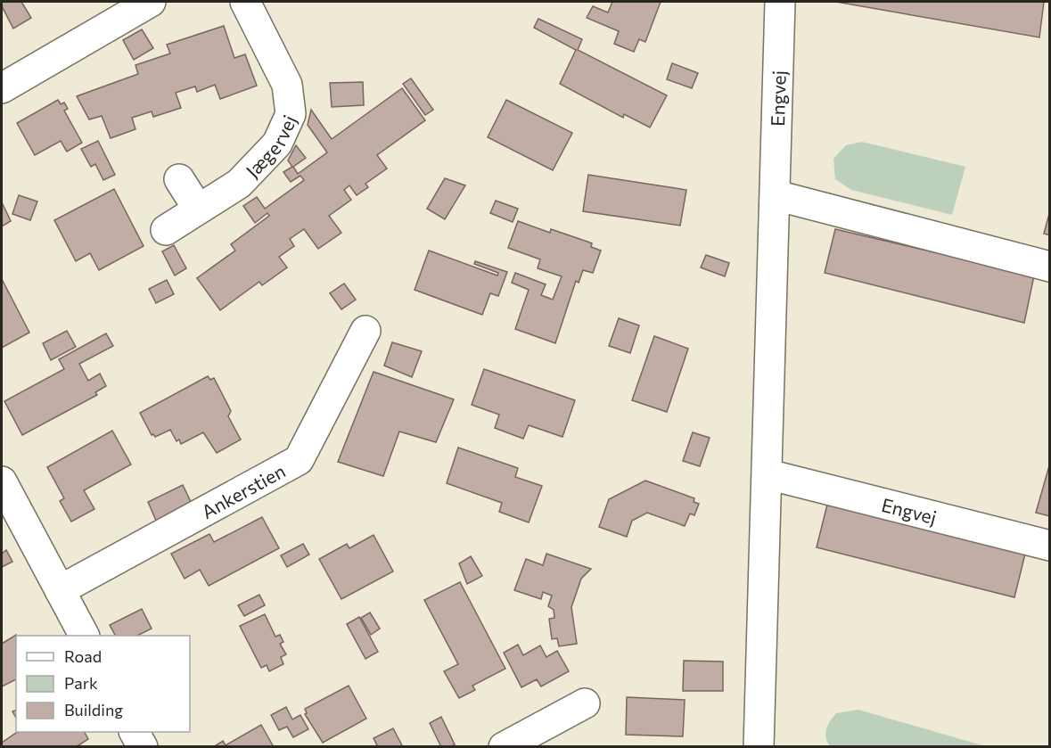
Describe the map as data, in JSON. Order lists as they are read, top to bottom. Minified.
{"streets":{"street":["Engvej","Jægervej","Ankerstien"]},"legend":["Road","Park","Building"]}
